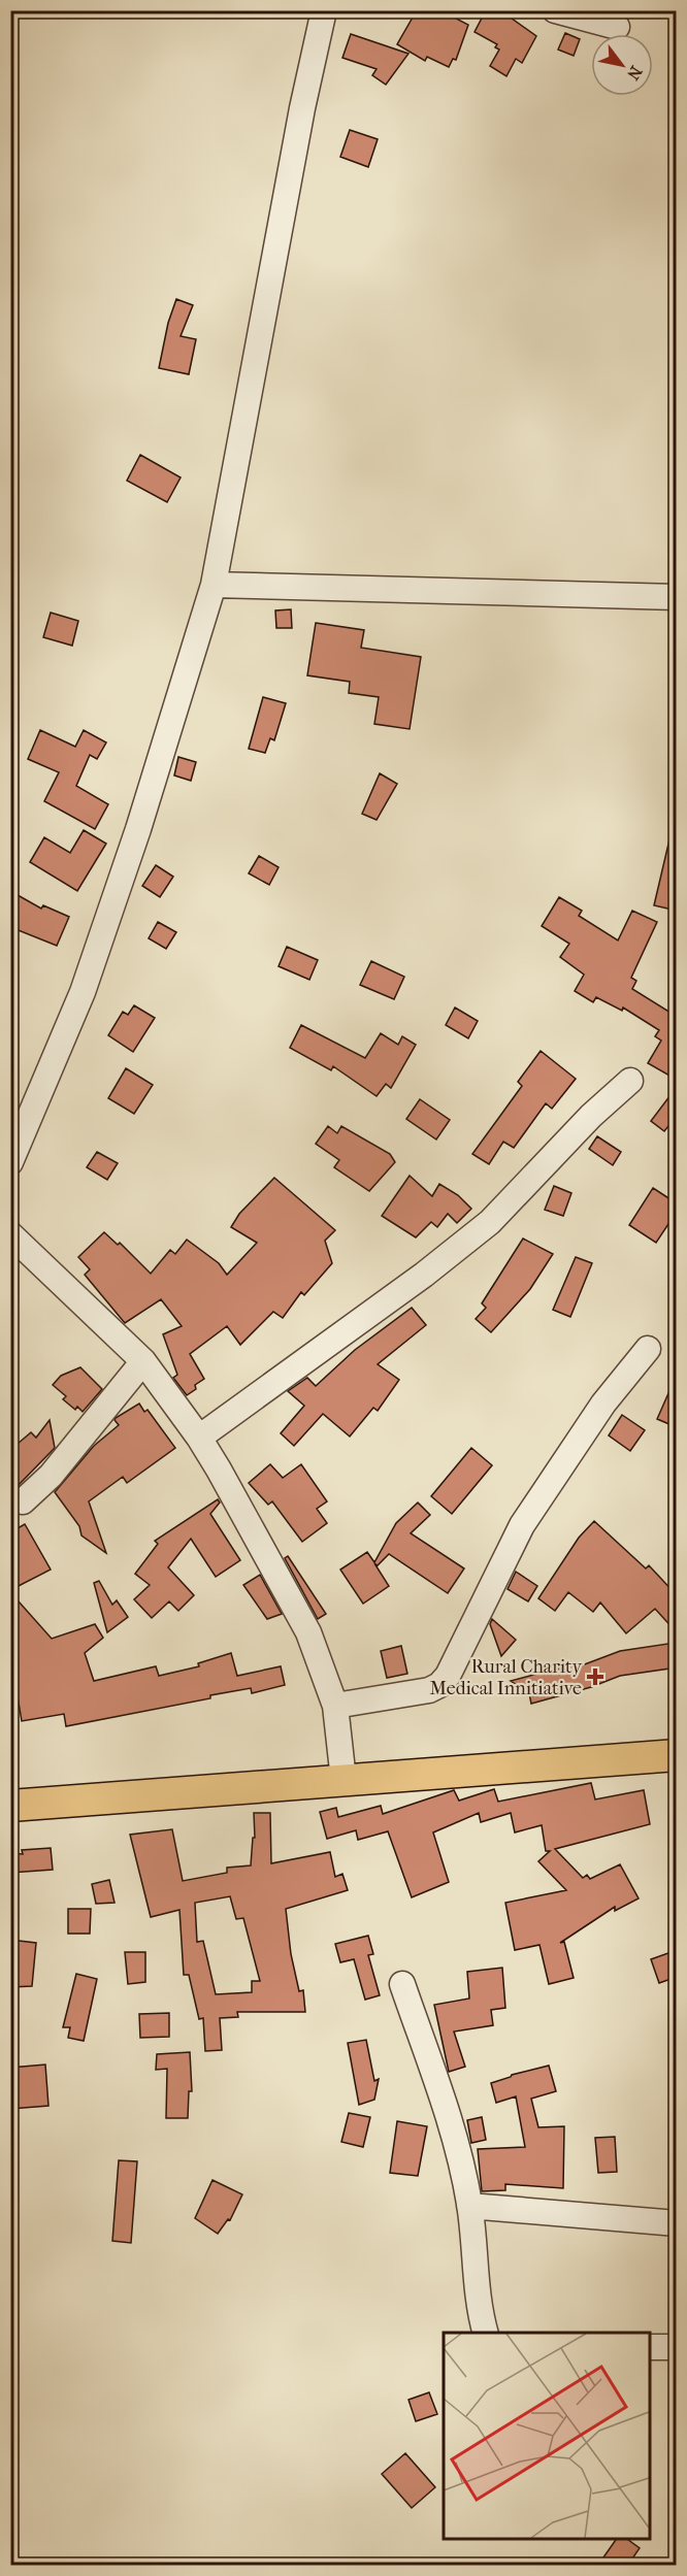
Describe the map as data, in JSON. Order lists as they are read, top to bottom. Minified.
{"places":{"health":["Rural Charity Medical Innitiative"]},"north":"bottom right"}
